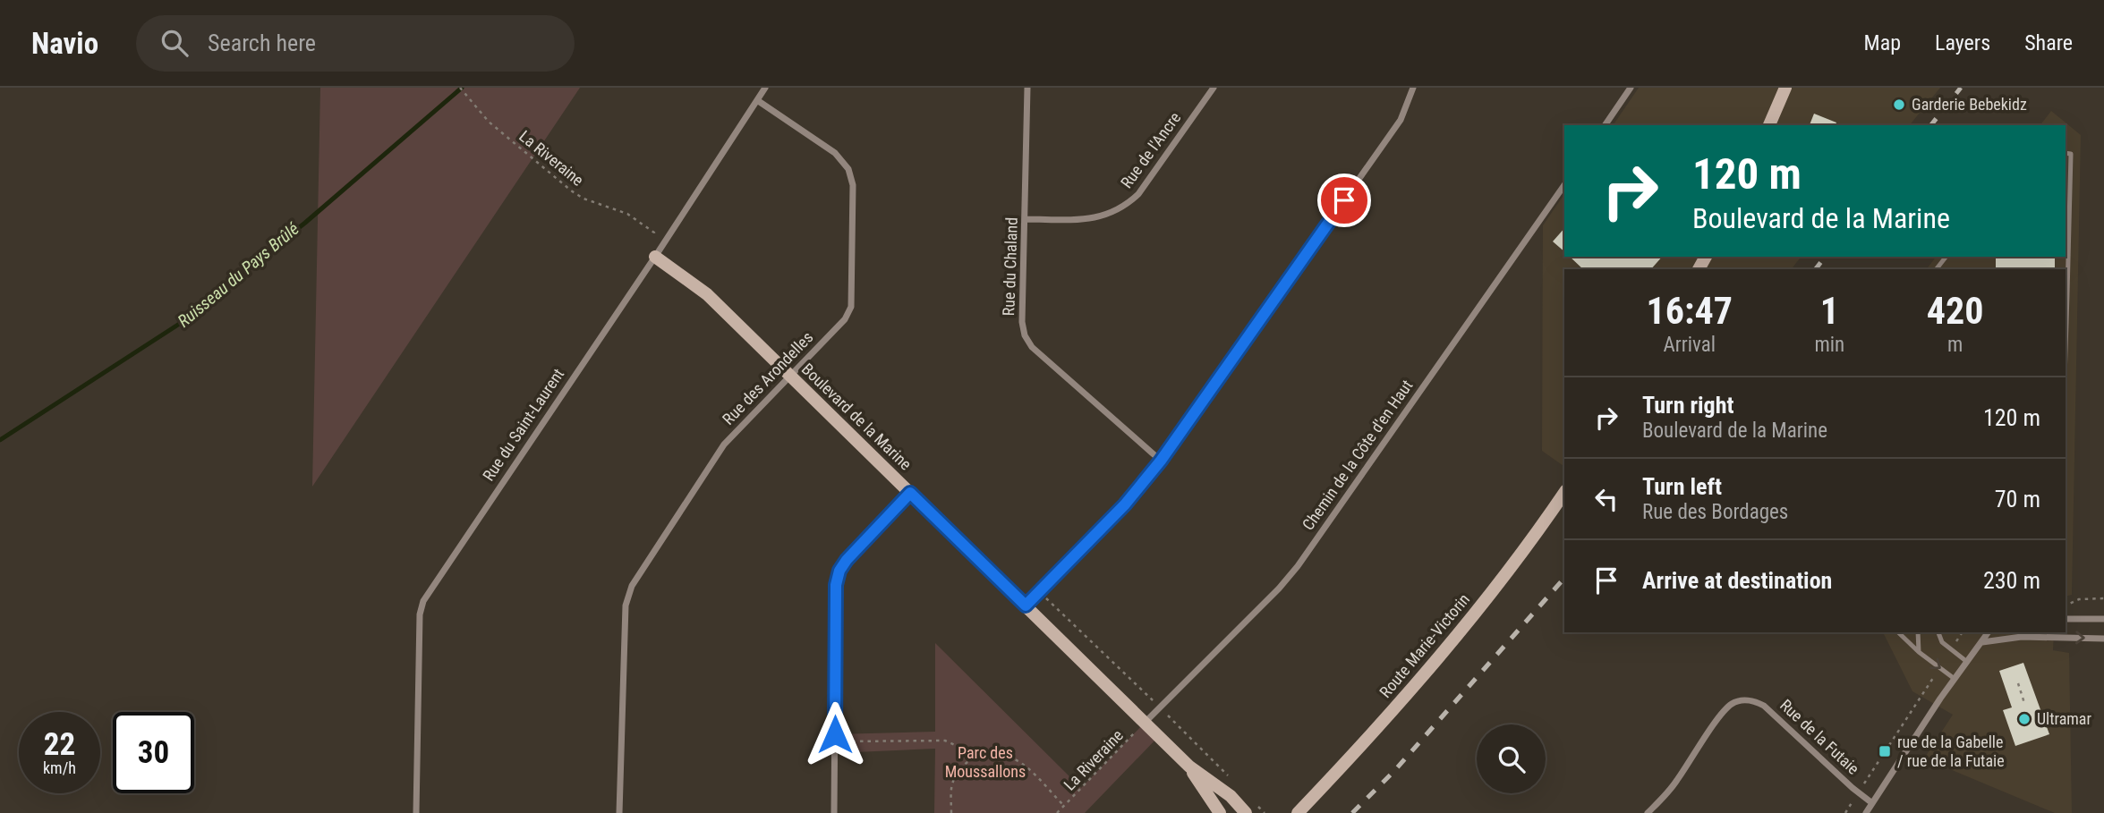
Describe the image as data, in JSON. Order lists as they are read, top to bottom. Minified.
{"streets":{"street":["Rue de l'Ancre","Rue du Chaland","Rue des Arondelles","Boulevard de la Marine","Rue du Saint-Laurent","Chemin de la Côte d'en Haut","Route Marie-Victorin","Rue de la Futaie"],"path":["La Riveraine"]},"crossings":[["Rue de l'Ancre","Rue du Chaland"],["La Riveraine","Boulevard de la Marine"],["La Riveraine","Rue du Saint-Laurent"],["La Riveraine","Chemin de la Côte d'en Haut"],["Rue des Arondelles","Boulevard de la Marine"],["Rue des Arondelles","Rue du Saint-Laurent"],["Boulevard de la Marine","Rue du Saint-Laurent"],["Boulevard de la Marine","Chemin de la Côte d'en Haut"]],"water":["Ruisseau du Pays Brûlé"],"parks":["Parc des Moussallons"],"places":{"other":["Garderie Bebekidz","Ultramar"],"transit":["rue de la Gabelle / rue de la Futaie"]},"page":{"header":"Navio","search":"Search here","nav":["Map","Layers","Share"],"turn":["120 m","Boulevard de la Marine"],"eta":["16:47","Arrival","1","min","420","m"],"list":[{"name":"Turn right","note":"Boulevard de la Marine","value":"120 m"},{"name":"Turn left","note":"Rue des Bordages","value":"70 m"},{"name":"Arrive at destination","value":"230 m"}],"speed":"22 km/h","limit":"30"}}
